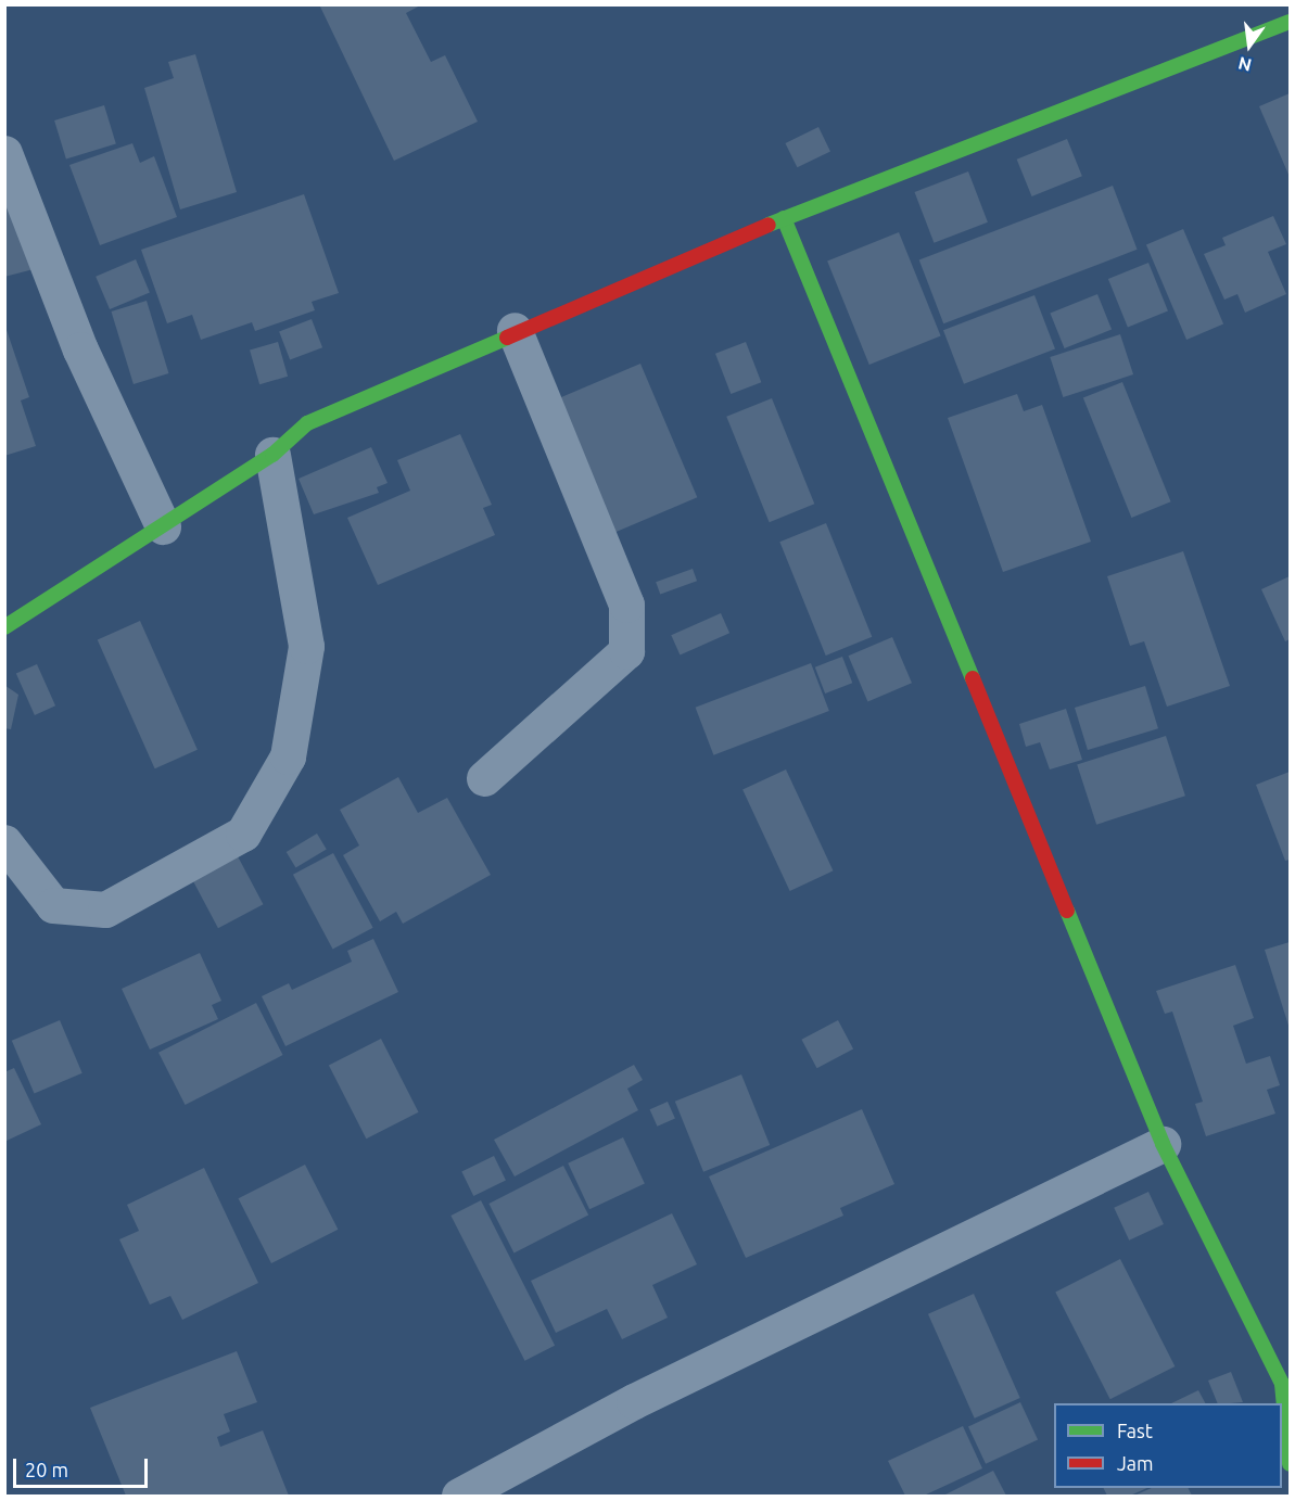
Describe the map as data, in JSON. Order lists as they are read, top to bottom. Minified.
{"legend":["Fast","Jam"],"scale_bar":"20 m","north":"bottom"}
